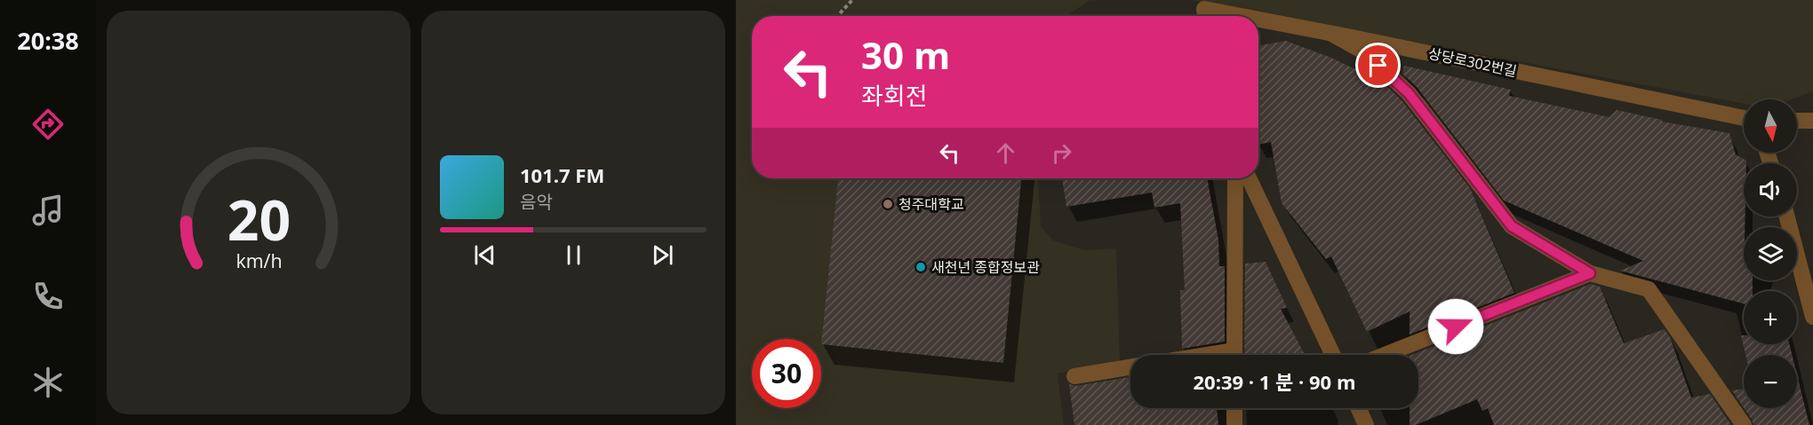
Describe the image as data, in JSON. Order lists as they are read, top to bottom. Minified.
{"streets":{"street":["상당로302번길"]},"places":["청주대학교","새천년 종합정보관"],"north":"bottom","page":{"tabs":"20:38","turn":["30 m","좌회전"],"map_buttons":["+","−"],"song":["101.7 FM","음악"],"limit":"30","trip":"20:39 · 1 분 · 90 m","gauge":["20","km/h"]}}
